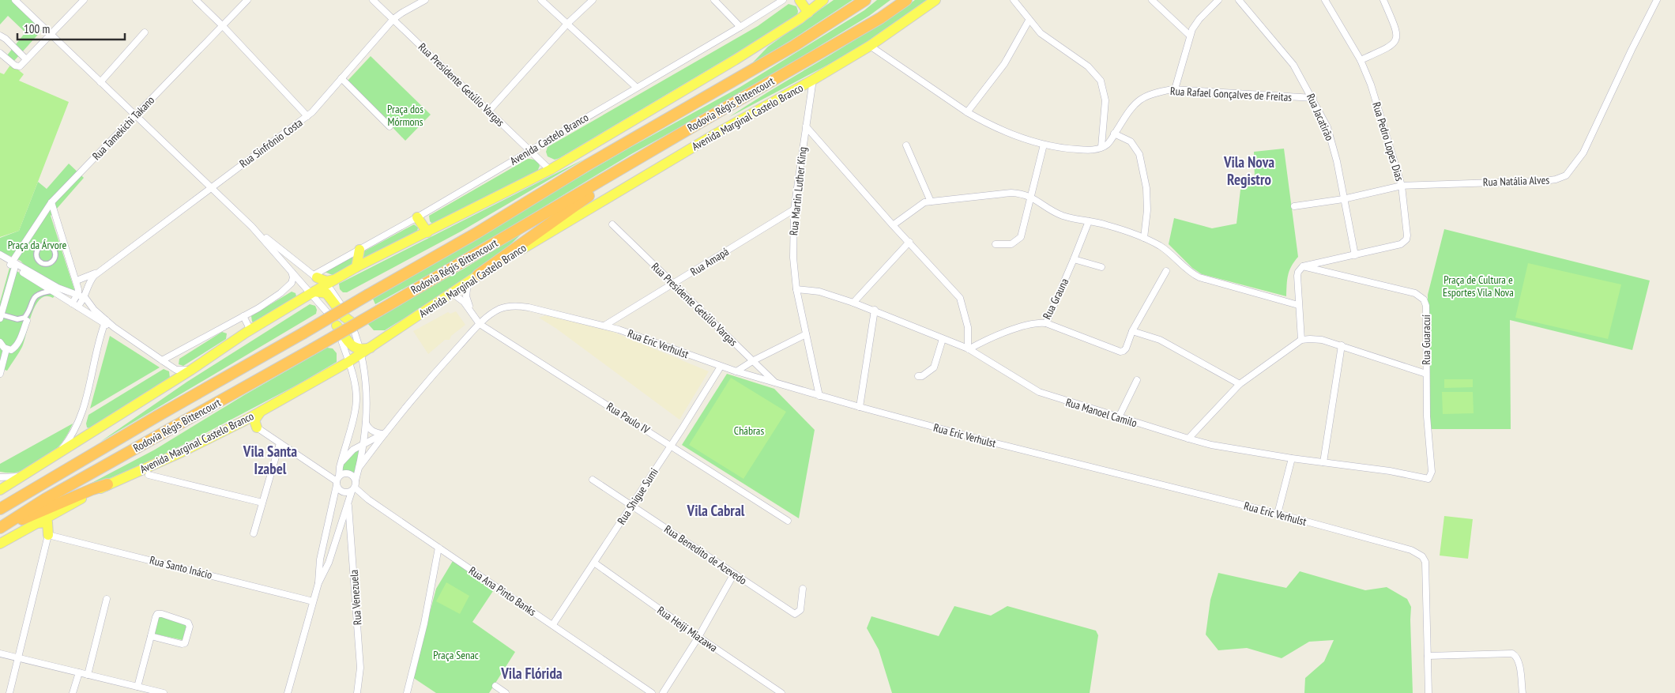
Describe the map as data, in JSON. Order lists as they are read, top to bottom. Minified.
{"streets":{"highway":["Rodovia Régis Bittencourt"],"main road":["Avenida Marginal Castelo Branco"],"street":["Rua Presidente Getúlio Vargas","Rua Rafael Gonçalves de Freitas","Rua Jacatirão","Rua Tamekichi Takano","Avenida Castelo Branco","Rua Pedro Lopes Dias","Rua Sinfrônio Costa","Rua Natália Alves","Rua Martin Luther King","Rua Amapá","Rua Grauna","Rua Guaracuí","Rua Eric Verhulst","Rua Manoel Camilo","Rua Paulo IV","Rua Shigue Sumi","Rua Benedito de Azevedo","Rua Santo Inácio","Rua Ana Pinto Banks","Rua Venezuela","Rua Heiji Miazawa"]},"crossings":[["Rua Presidente Getúlio Vargas","Avenida Castelo Branco"],["Rua Presidente Getúlio Vargas","Rua Sinfrônio Costa"],["Rua Presidente Getúlio Vargas","Rua Amapá"],["Rua Presidente Getúlio Vargas","Rua Eric Verhulst"],["Rua Rafael Gonçalves de Freitas","Rua Jacatirão"],["Avenida Marginal Castelo Branco","Rua Martin Luther King"],["Avenida Marginal Castelo Branco","Rua Paulo IV"],["Rua Jacatirão","Rua Pedro Lopes Dias"],["Rua Jacatirão","Rua Natália Alves"],["Rua Pedro Lopes Dias","Rua Natália Alves"],["Rua Martin Luther King","Rua Amapá"],["Rua Martin Luther King","Rua Eric Verhulst"],["Rua Martin Luther King","Rua Manoel Camilo"],["Rua Amapá","Rua Eric Verhulst"],["Rua Grauna","Rua Manoel Camilo"],["Rua Guaracuí","Rua Manoel Camilo"],["Rua Eric Verhulst","Rua Paulo IV"],["Rua Eric Verhulst","Rua Shigue Sumi"],["Rua Paulo IV","Rua Shigue Sumi"],["Rua Shigue Sumi","Rua Benedito de Azevedo"],["Rua Shigue Sumi","Rua Ana Pinto Banks"],["Rua Shigue Sumi","Rua Heiji Miazawa"]],"districts":["Vila Nova Registro","Vila Santa Izabel","Vila Cabral","Vila Flórida"],"parks":["Praça dos Mórmons","Praça da Árvore","Praça de Cultura e Esportes Vila Nova","Chábras","Praça Senac"],"scale_bar":"100 m"}
